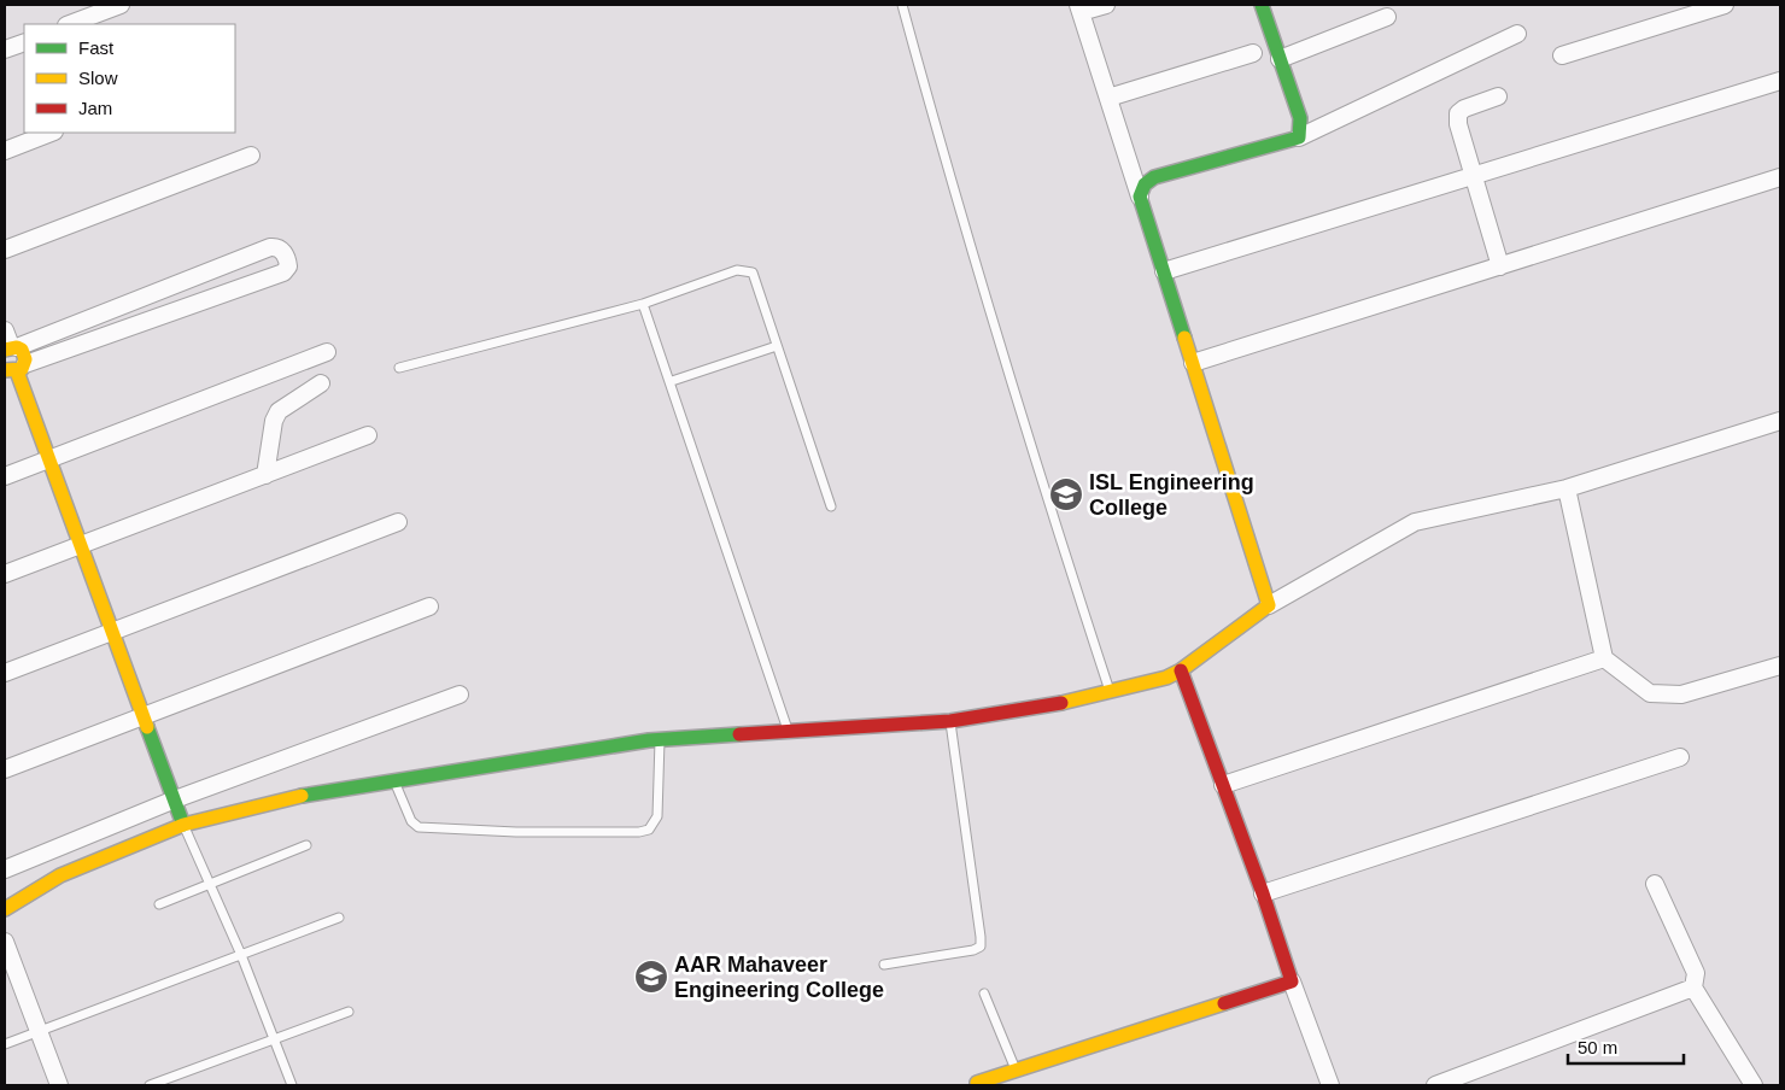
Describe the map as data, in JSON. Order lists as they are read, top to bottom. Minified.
{"places":{"school or university":["ISL Engineering College","AAR Mahaveer Engineering College"]},"legend":["Fast","Slow","Jam"],"scale_bar":"50 m"}
